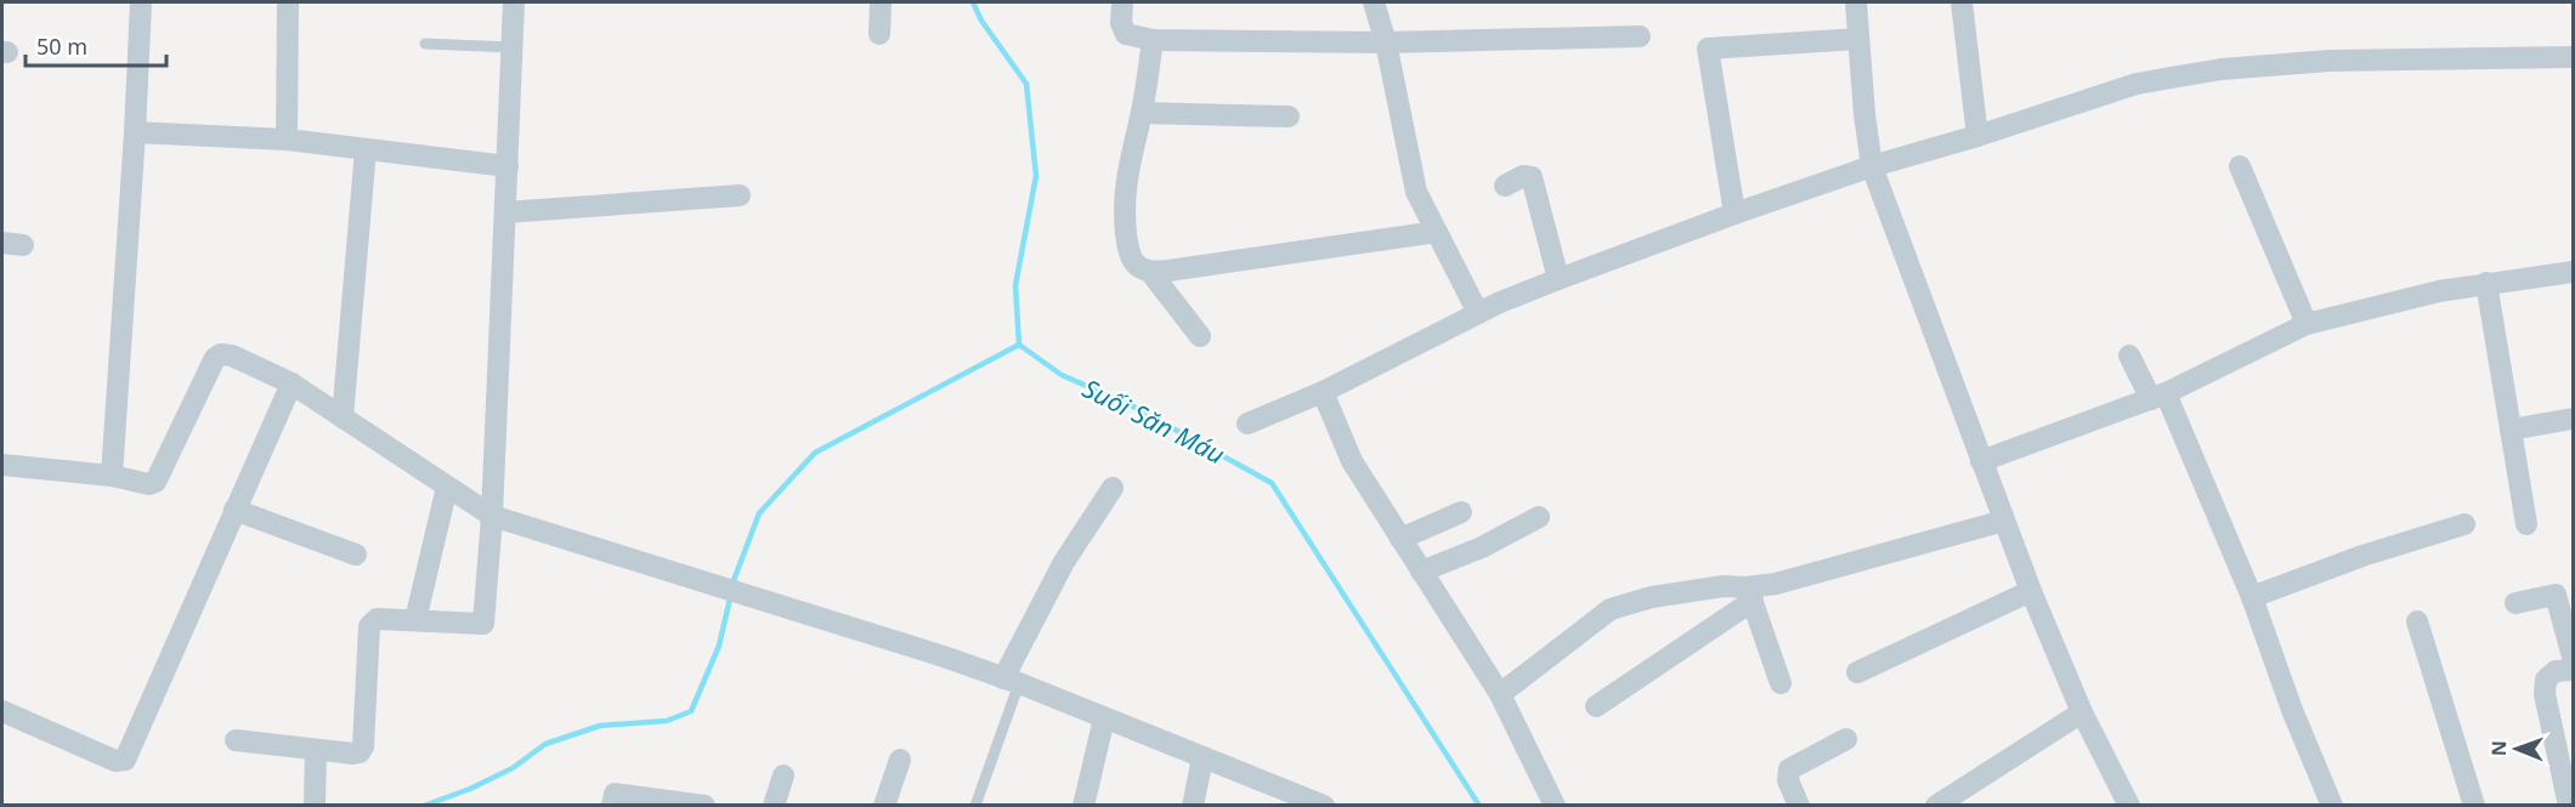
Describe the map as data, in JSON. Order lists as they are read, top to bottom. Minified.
{"water":["Suối Săn Máu"],"scale_bar":"50 m","north":"left"}
